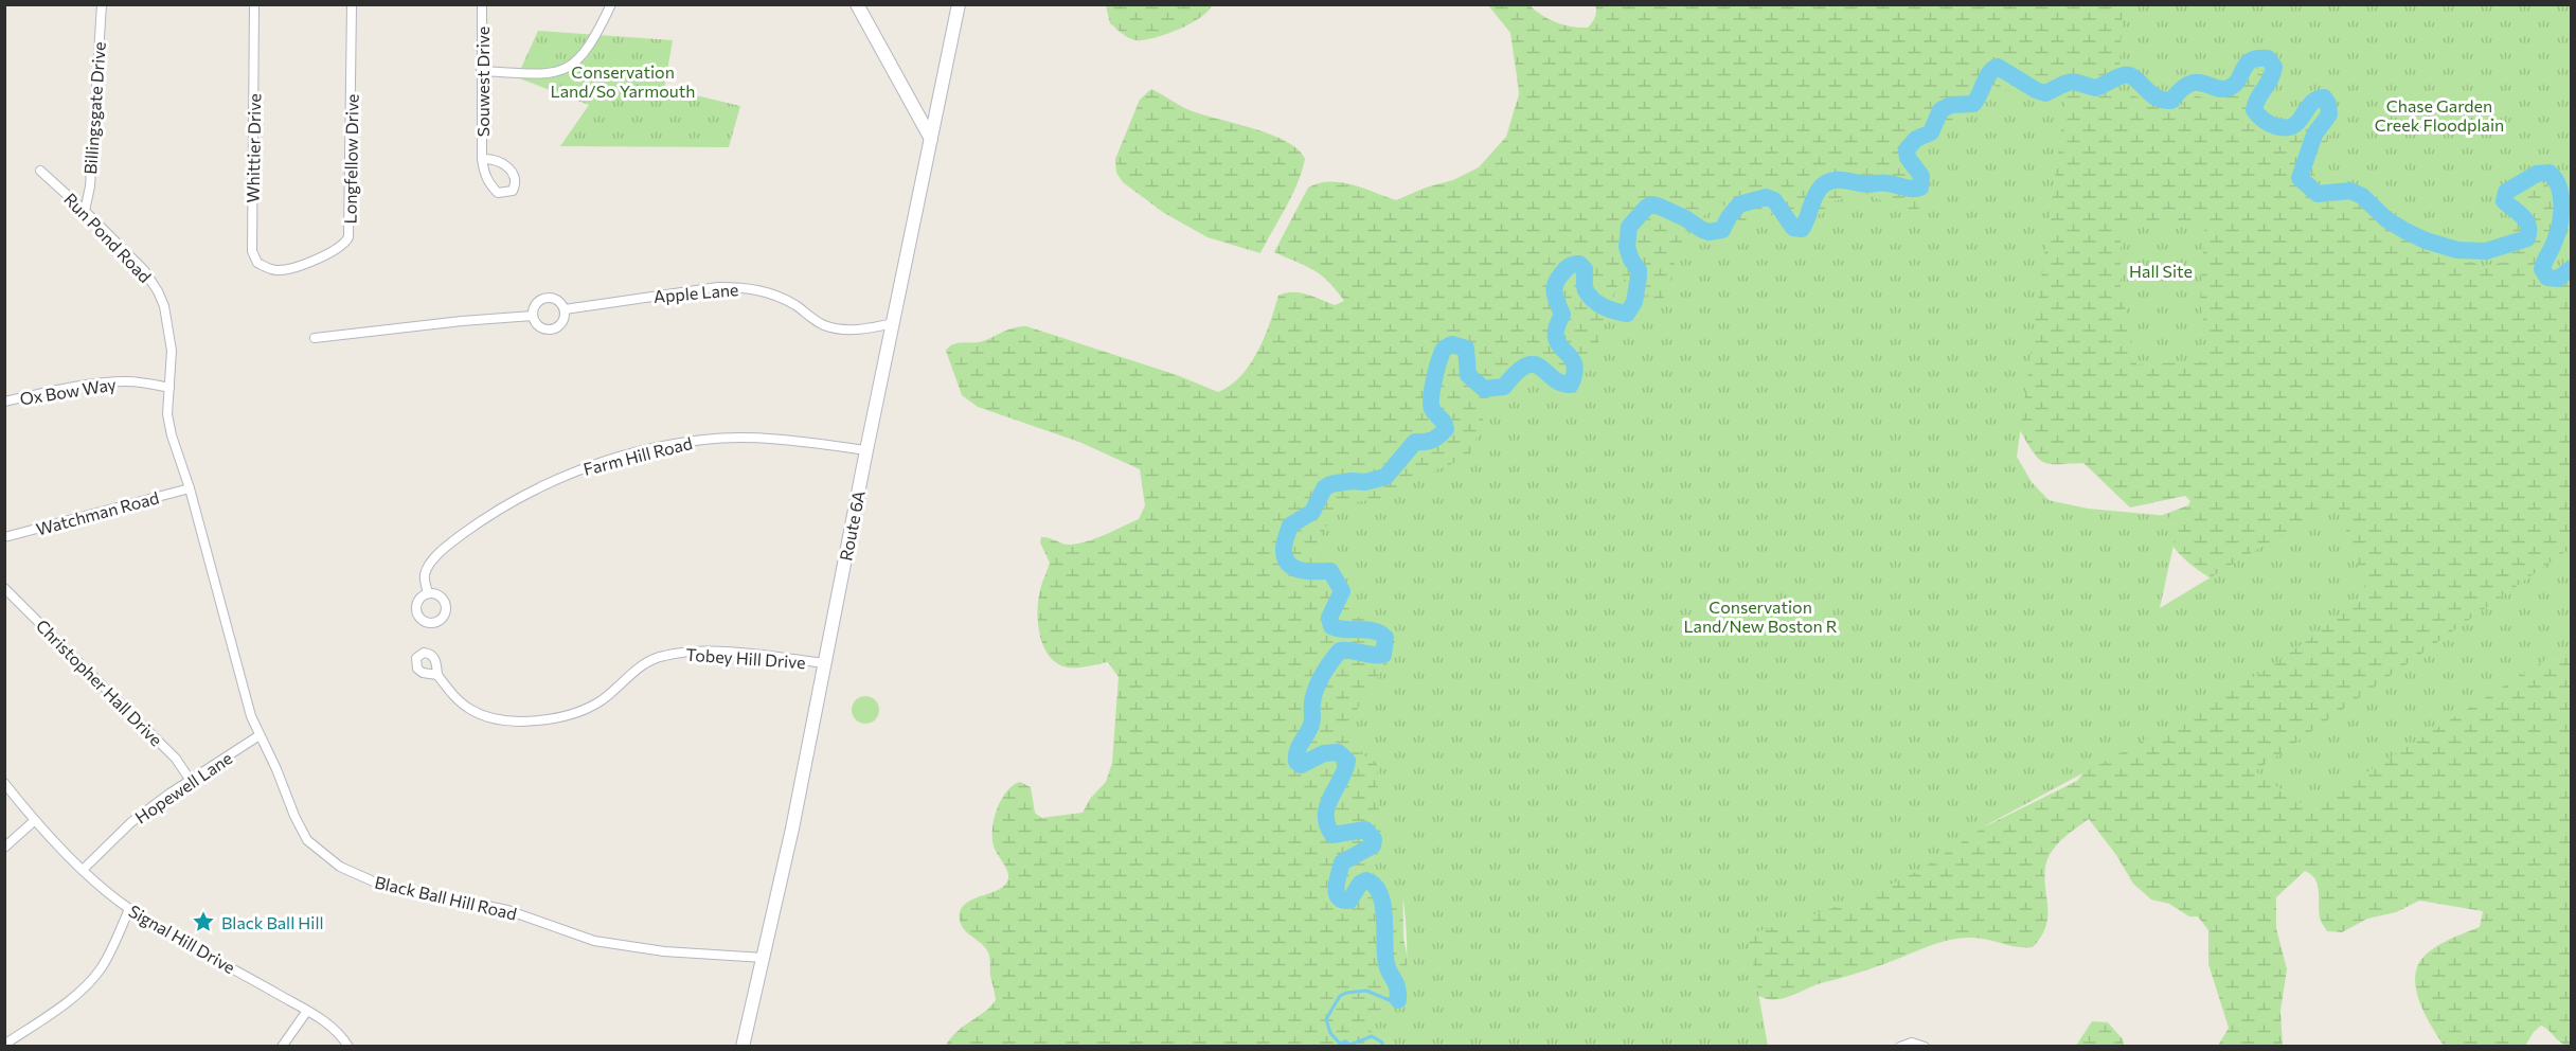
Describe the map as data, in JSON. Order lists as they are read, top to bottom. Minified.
{"streets":{"main road":["Route 6A"],"street":["Souwest Drive","Billingsgate Drive","Whittier Drive","Longfellow Drive","Run Pond Road","Apple Lane","Ox Bow Way","Farm Hill Road","Watchman Road","Tobey Hill Drive","Christopher Hall Drive","Hopewell Lane","Black Ball Hill Road","Signal Hill Drive"]},"crossings":[["Billingsgate Drive","Run Pond Road"],["Whittier Drive","Longfellow Drive"],["Run Pond Road","Ox Bow Way"],["Run Pond Road","Black Ball Hill Road"],["Apple Lane","Route 6A"],["Ox Bow Way","Black Ball Hill Road"],["Farm Hill Road","Route 6A"],["Watchman Road","Black Ball Hill Road"],["Route 6A","Tobey Hill Drive"],["Route 6A","Black Ball Hill Road"],["Christopher Hall Drive","Hopewell Lane"],["Hopewell Lane","Black Ball Hill Road"],["Hopewell Lane","Signal Hill Drive"]],"parks":["Conservation Land/So Yarmouth","Chase Garden Creek Floodplain","Hall Site","Conservation Land/New Boston R"],"places":{"place":["Black Ball Hill"]}}
